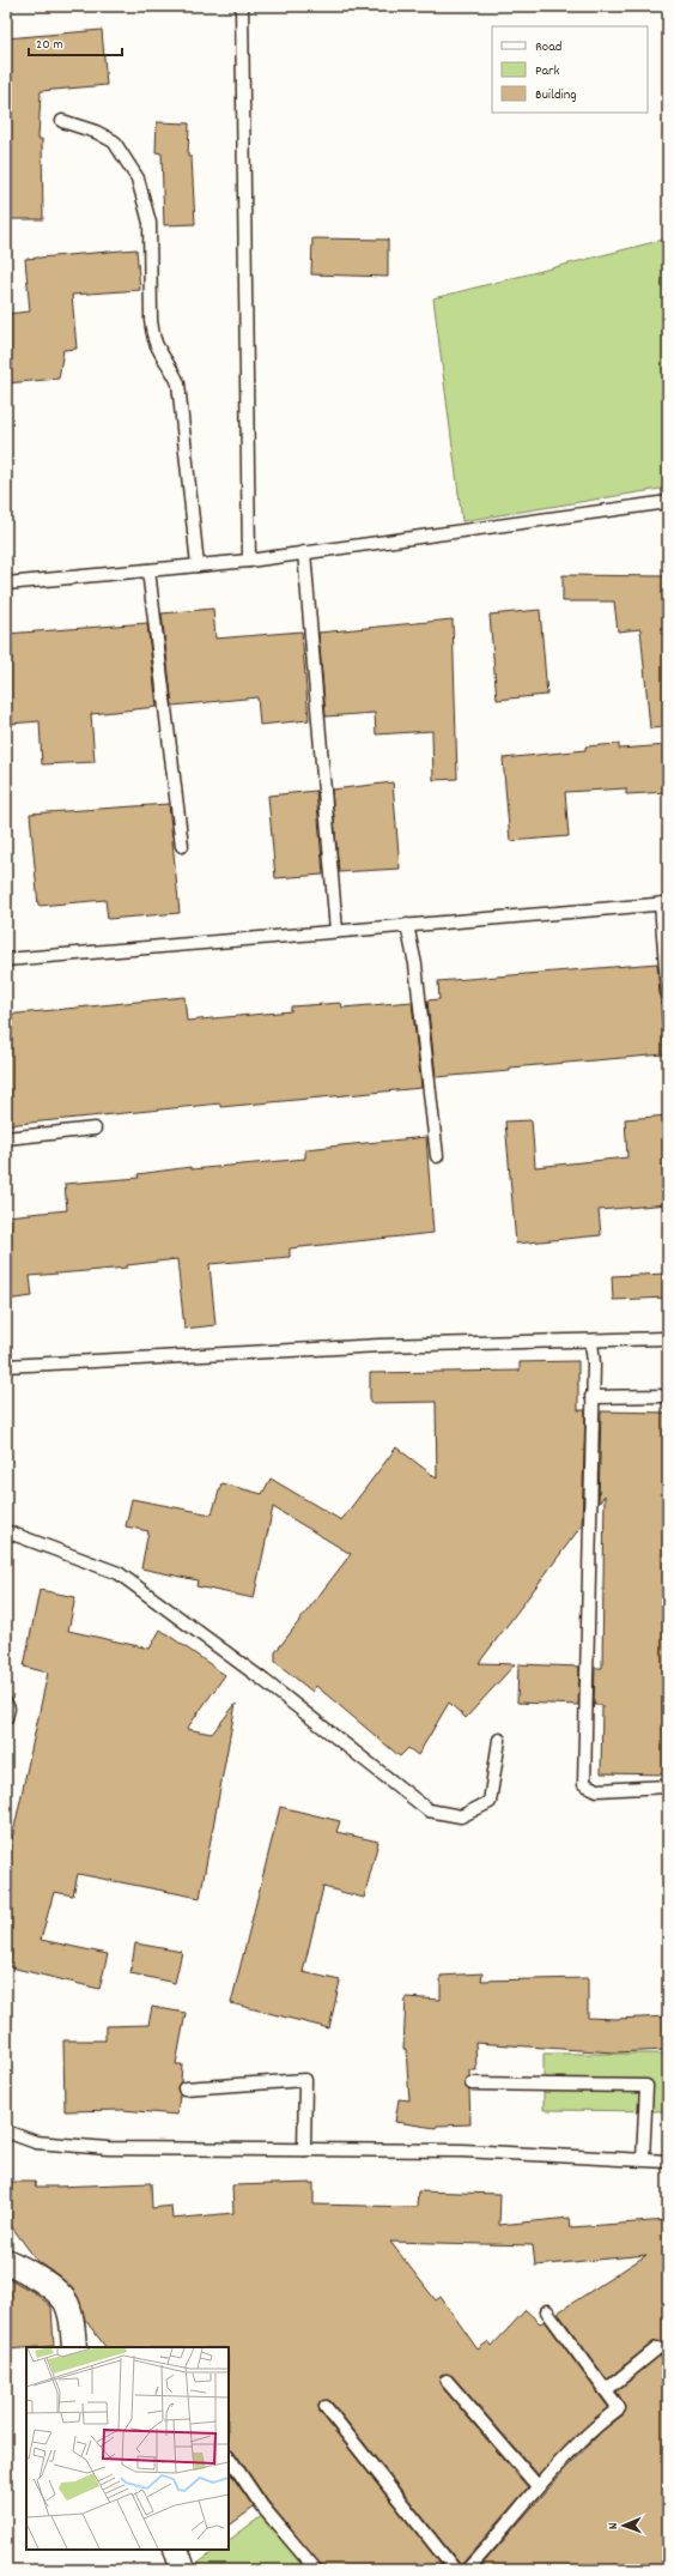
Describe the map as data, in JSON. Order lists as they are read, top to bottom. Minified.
{"legend":["Road","Park","Building"],"scale_bar":"20 m","north":"left"}
